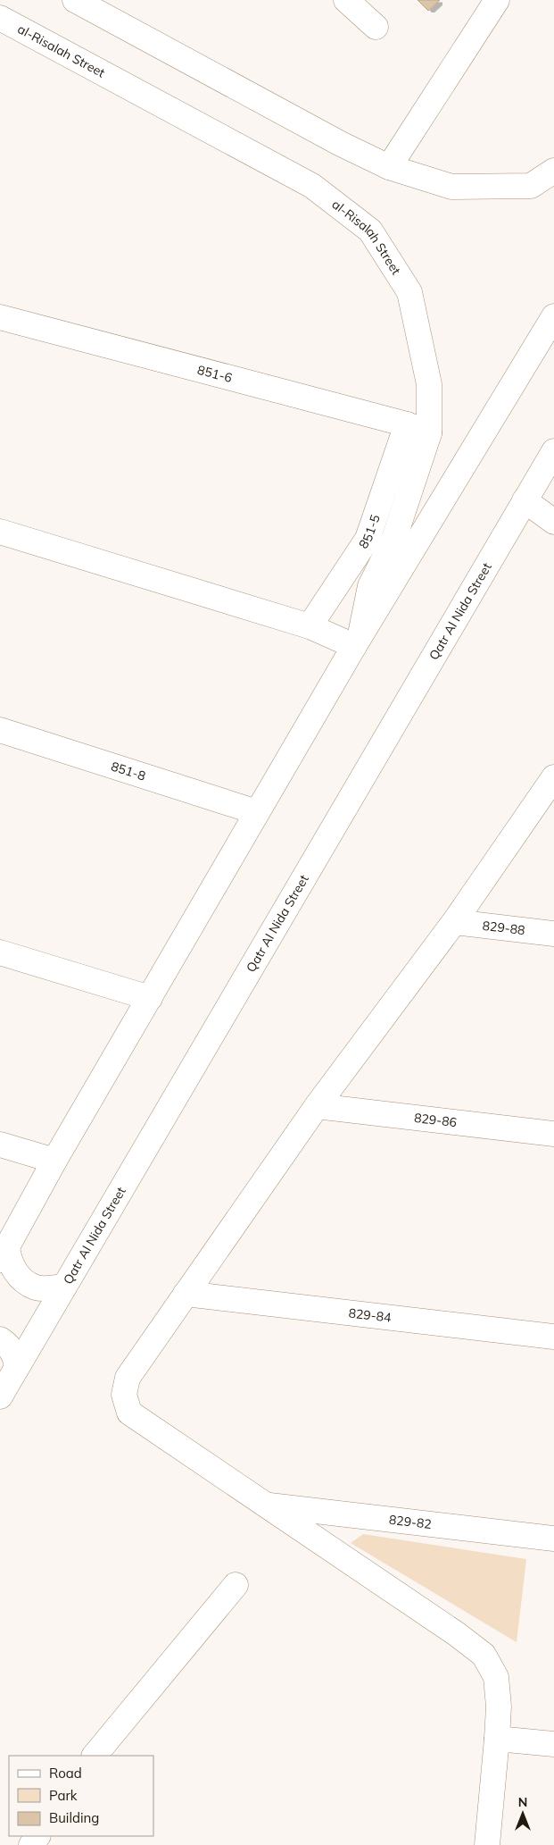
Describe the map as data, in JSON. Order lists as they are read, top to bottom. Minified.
{"streets":{"street":["al-Risalah Street","851-6","851-5","Qatr Al Nida Street","851-8","829-88","829-86","829-84","829-82"]},"crossings":[["al-Risalah Street","851-6"],["al-Risalah Street","851-5"],["851-6","851-5"]],"legend":["Road","Park","Building"],"north":"top"}
